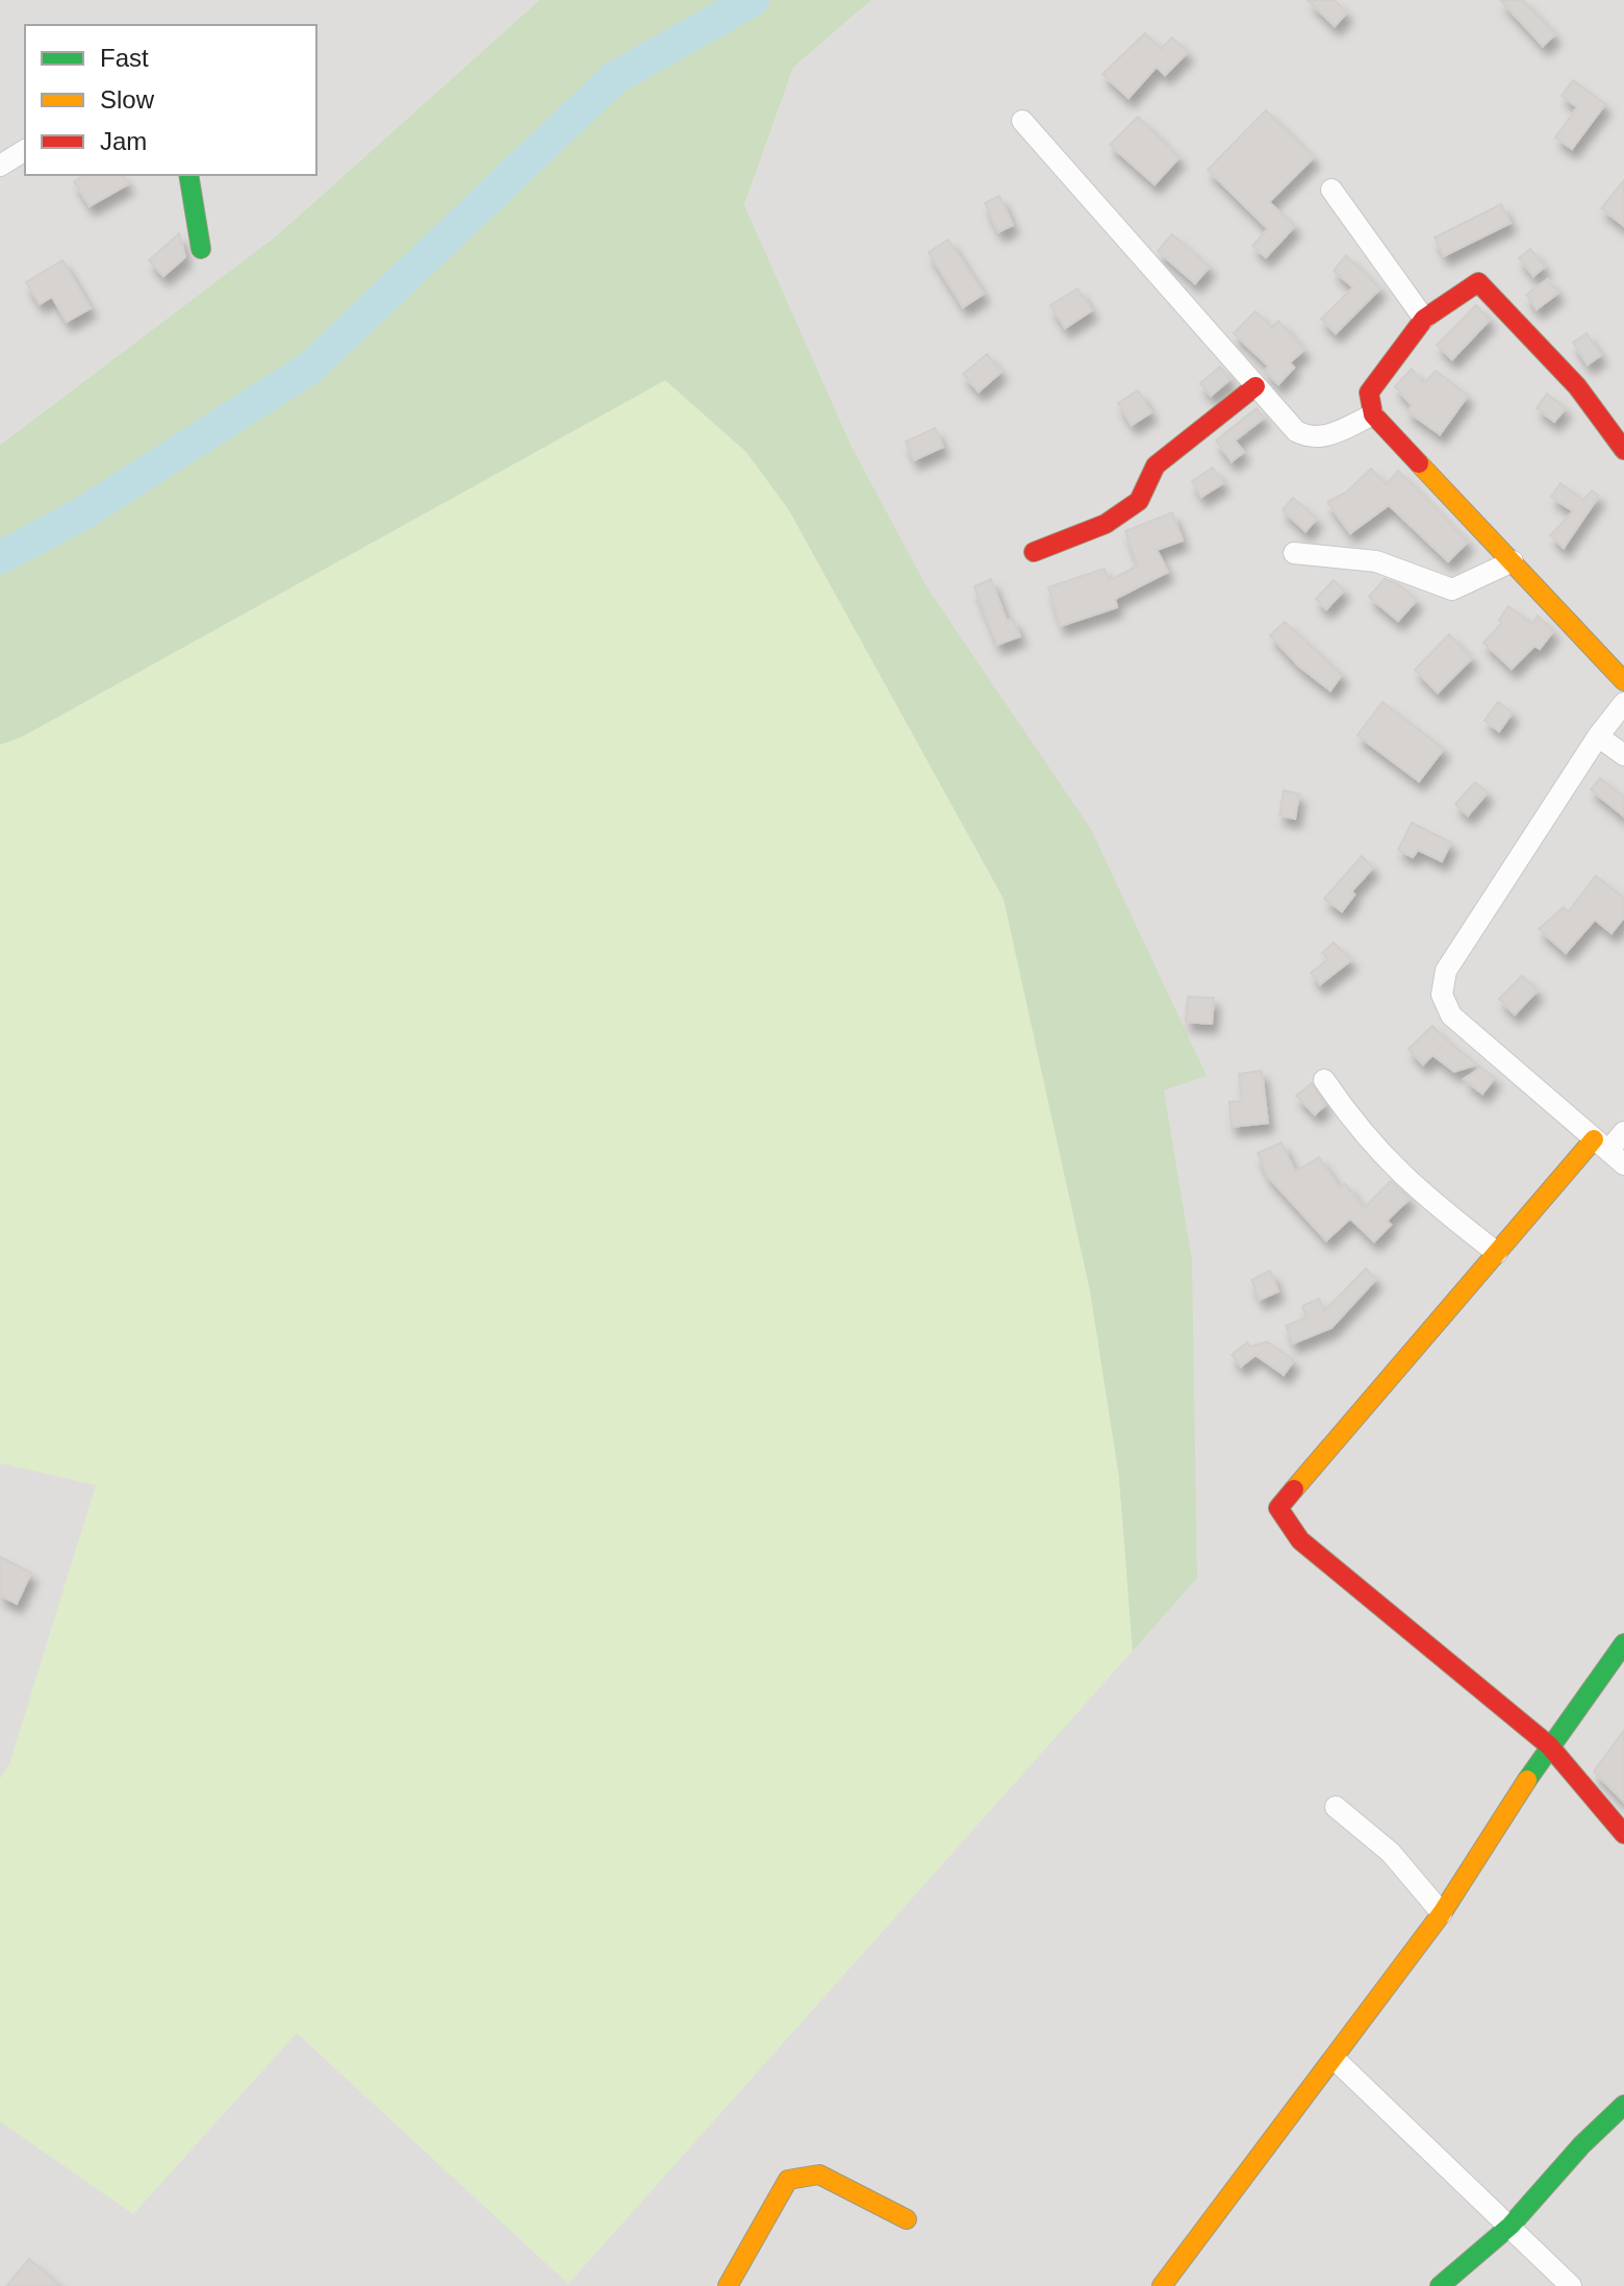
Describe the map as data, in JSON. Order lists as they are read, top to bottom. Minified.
{"legend":["Fast","Slow","Jam"]}
